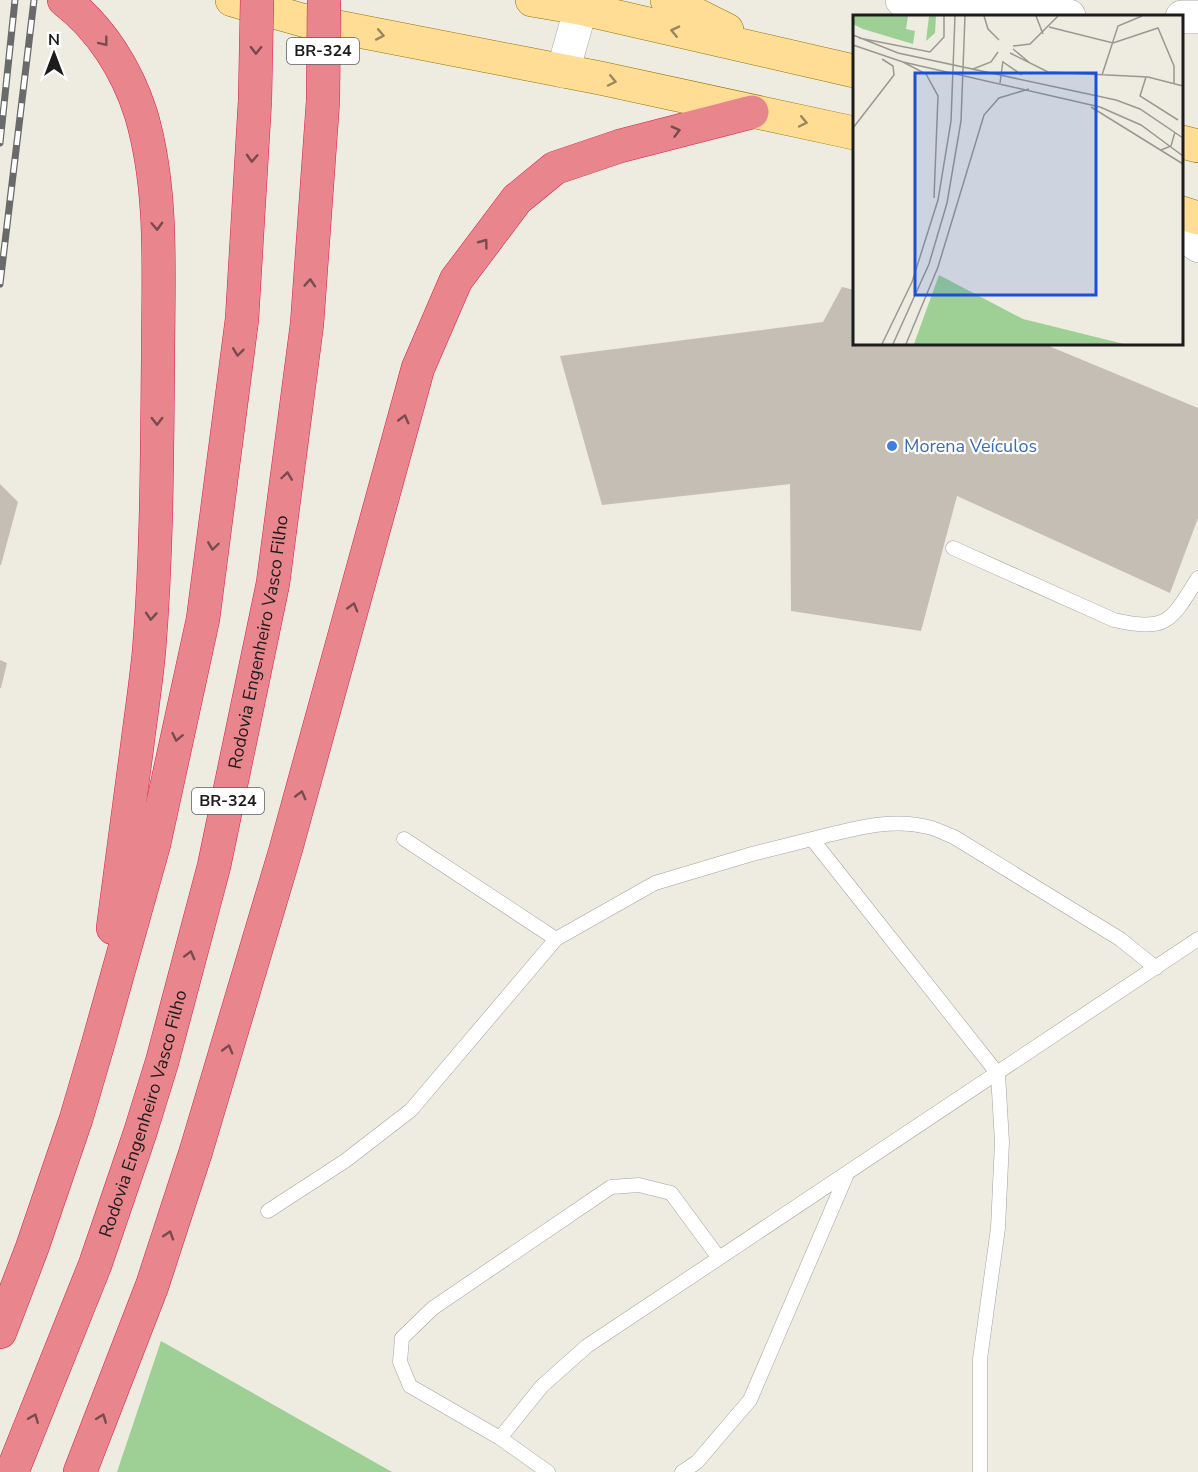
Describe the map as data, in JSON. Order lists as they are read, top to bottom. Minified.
{"streets":{"highway":["BR-324","Rodovia Engenheiro Vasco Filho"]},"places":["Morena Veículos"],"north":"top"}
